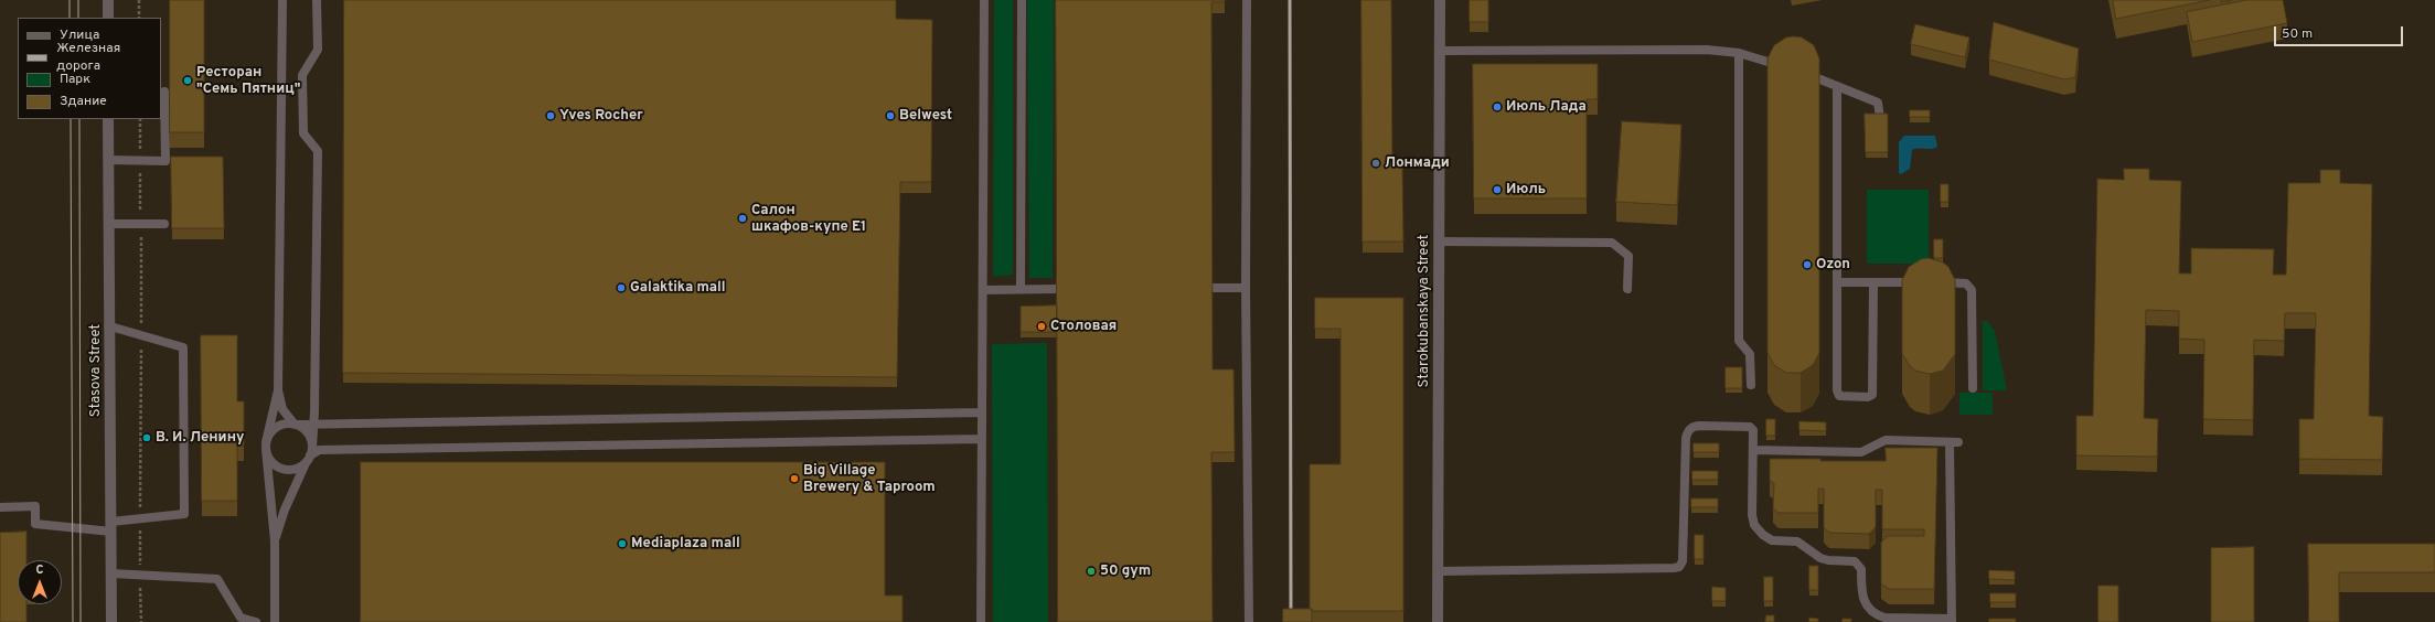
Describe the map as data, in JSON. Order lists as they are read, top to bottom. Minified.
{"streets":{"street":["Starokubanskaya Street","Stasova Street"]},"places":["Ресторан \"Семь Пятниц\"","Июль Лада","Yves Rocher","Belwest","Лонмади","Июль","Салон шкафов-купе Е1","Ozon","Galaktika mall","Столовая","В. И. Ленину","Big Village Brewery & Taproom","Mediaplaza mall","50 gym"],"legend":["Улица","Железная дорога","Парк","Здание"],"scale_bar":"50 m","north":"top"}
